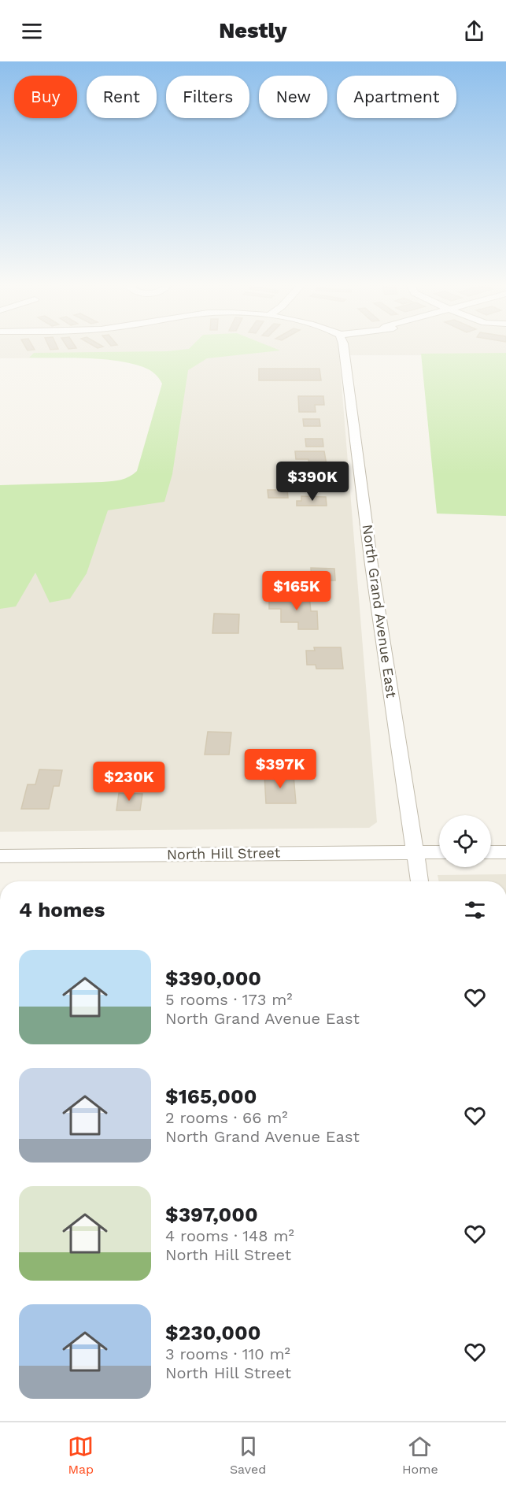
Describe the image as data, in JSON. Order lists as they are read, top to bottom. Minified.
{"streets":{"street":["North Grand Avenue East","North Hill Street"]},"crossings":[["North Grand Avenue East","North Hill Street"]],"page":{"header":"Nestly","chip":["Buy","Rent","Filters","New","Apartment"],"price":["$390K","$165K","$397K","$230K"],"heading":"4 homes","list":[{"name":"$390,000","note":"5 rooms · 173 m² · North Grand Avenue East"},{"name":"$165,000","note":"2 rooms · 66 m² · North Grand Avenue East"},{"name":"$397,000","note":"4 rooms · 148 m² · North Hill Street"},{"name":"$230,000","note":"3 rooms · 110 m² · North Hill Street"}],"tabs":["Map","Saved","Home"]}}
